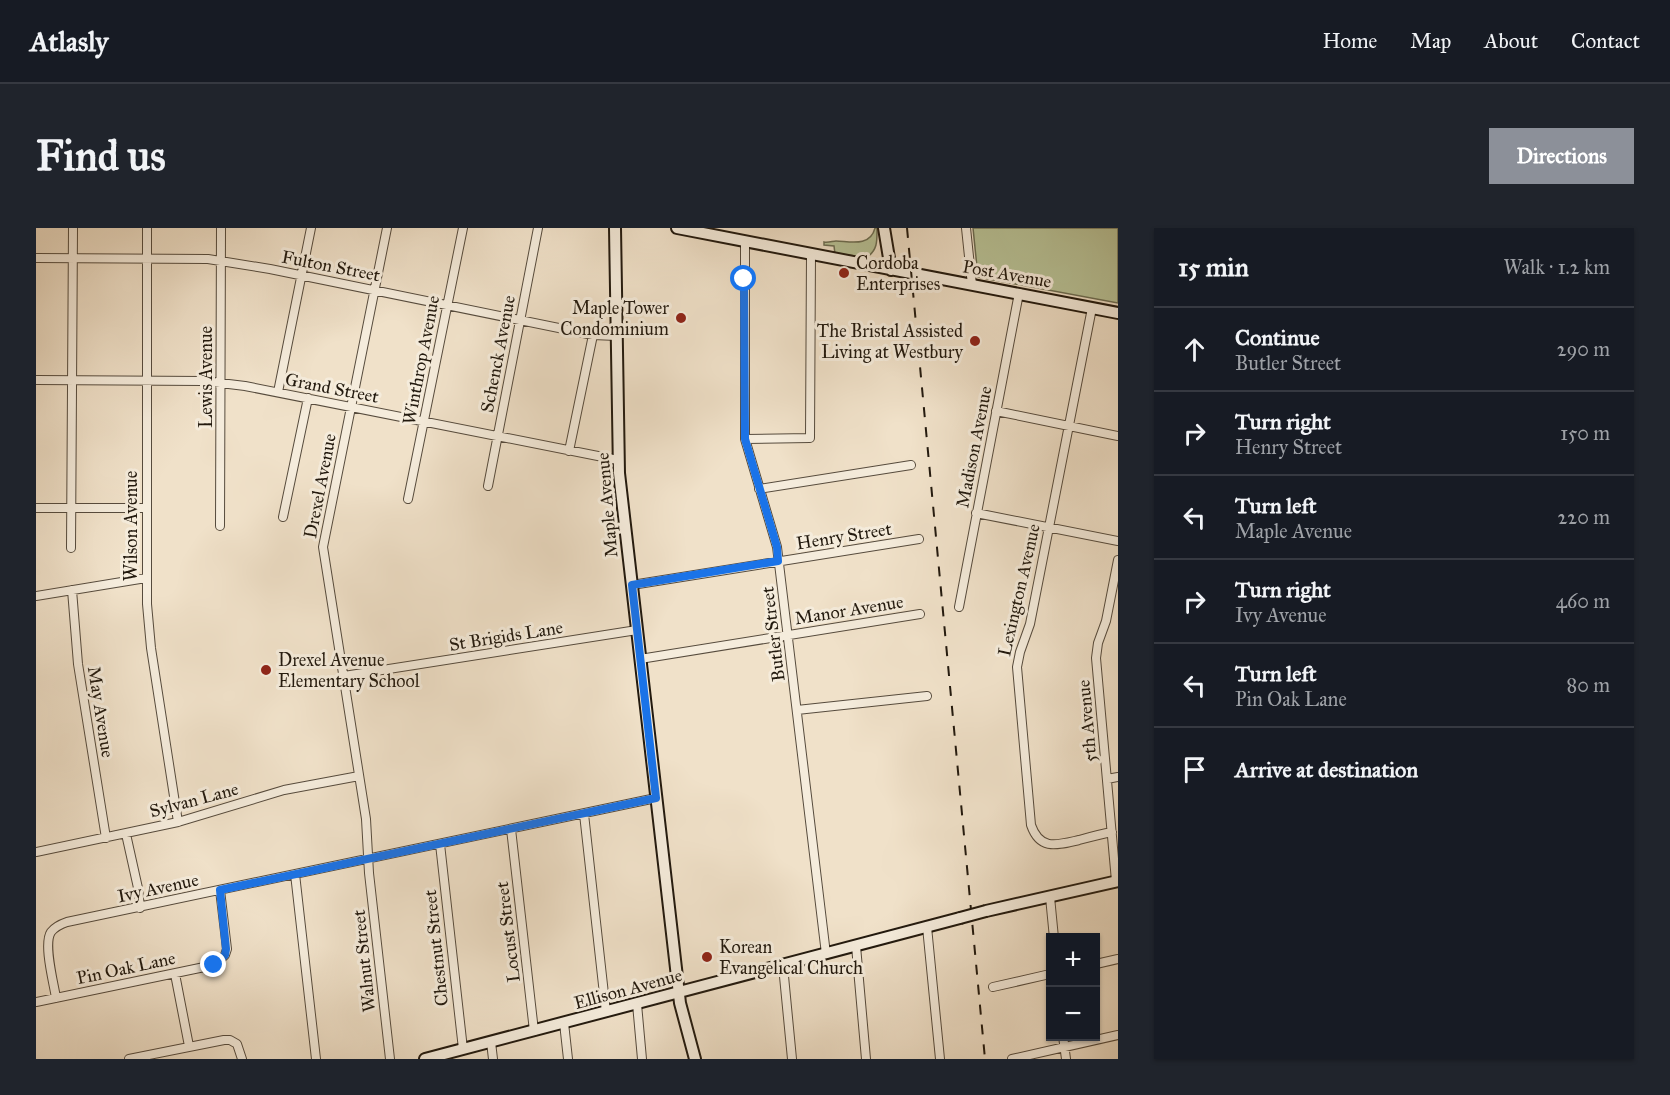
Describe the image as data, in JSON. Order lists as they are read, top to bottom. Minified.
{"streets":{"main road":["Post Avenue","Maple Avenue","Ellison Avenue"],"street":["Fulton Street","Schenck Avenue","Winthrop Avenue","Lewis Avenue","Grand Street","Madison Avenue","Drexel Avenue","Wilson Avenue","Henry Street","Lexington Avenue","Manor Avenue","Butler Street","St Brigids Lane","May Avenue","5th Avenue","Sylvan Lane","Ivy Avenue","Locust Street","Chestnut Street","Walnut Street","Pin Oak Lane"]},"crossings":[["Fulton Street","Schenck Avenue"],["Fulton Street","Winthrop Avenue"],["Fulton Street","Lewis Avenue"],["Fulton Street","Drexel Avenue"],["Fulton Street","Maple Avenue"],["Fulton Street","Wilson Avenue"],["Post Avenue","Madison Avenue"],["Post Avenue","Lexington Avenue"],["Post Avenue","Butler Street"],["Schenck Avenue","Grand Street"],["Winthrop Avenue","Grand Street"],["Lewis Avenue","Grand Street"],["Grand Street","Drexel Avenue"],["Grand Street","Maple Avenue"],["Grand Street","Wilson Avenue"],["Drexel Avenue","St Brigids Lane"],["Drexel Avenue","Sylvan Lane"],["Drexel Avenue","Ivy Avenue"],["Drexel Avenue","Walnut Street"],["Maple Avenue","Henry Street"],["Maple Avenue","Manor Avenue"],["Maple Avenue","St Brigids Lane"],["Maple Avenue","Ivy Avenue"],["Maple Avenue","Ellison Avenue"],["Wilson Avenue","Sylvan Lane"],["Henry Street","Butler Street"],["Lexington Avenue","5th Avenue"],["Manor Avenue","Butler Street"],["Butler Street","Ellison Avenue"],["May Avenue","Sylvan Lane"],["5th Avenue","Ellison Avenue"],["Ivy Avenue","Locust Street"],["Ivy Avenue","Chestnut Street"],["Ivy Avenue","Walnut Street"],["Ivy Avenue","Pin Oak Lane"],["Locust Street","Ellison Avenue"],["Chestnut Street","Ellison Avenue"]],"places":["Cordoba Enterprises","Maple Tower Condominium","The Bristal Assisted Living at Westbury","Drexel Avenue Elementary School","Korean Evangelical Church"],"page":{"header":"Atlasly","nav":["Home","Map","About","Contact"],"buttons":"Directions","title":"Find us","heading":["15 min","Walk · 1.2 km"],"list":[["Continue","Butler Street","290 m"],["Turn right","Henry Street","150 m"],["Turn left","Maple Avenue","220 m"],["Turn right","Ivy Avenue","460 m"],["Turn left","Pin Oak Lane","80 m"],"Arrive at destination"],"map_buttons":["+","−"]}}
